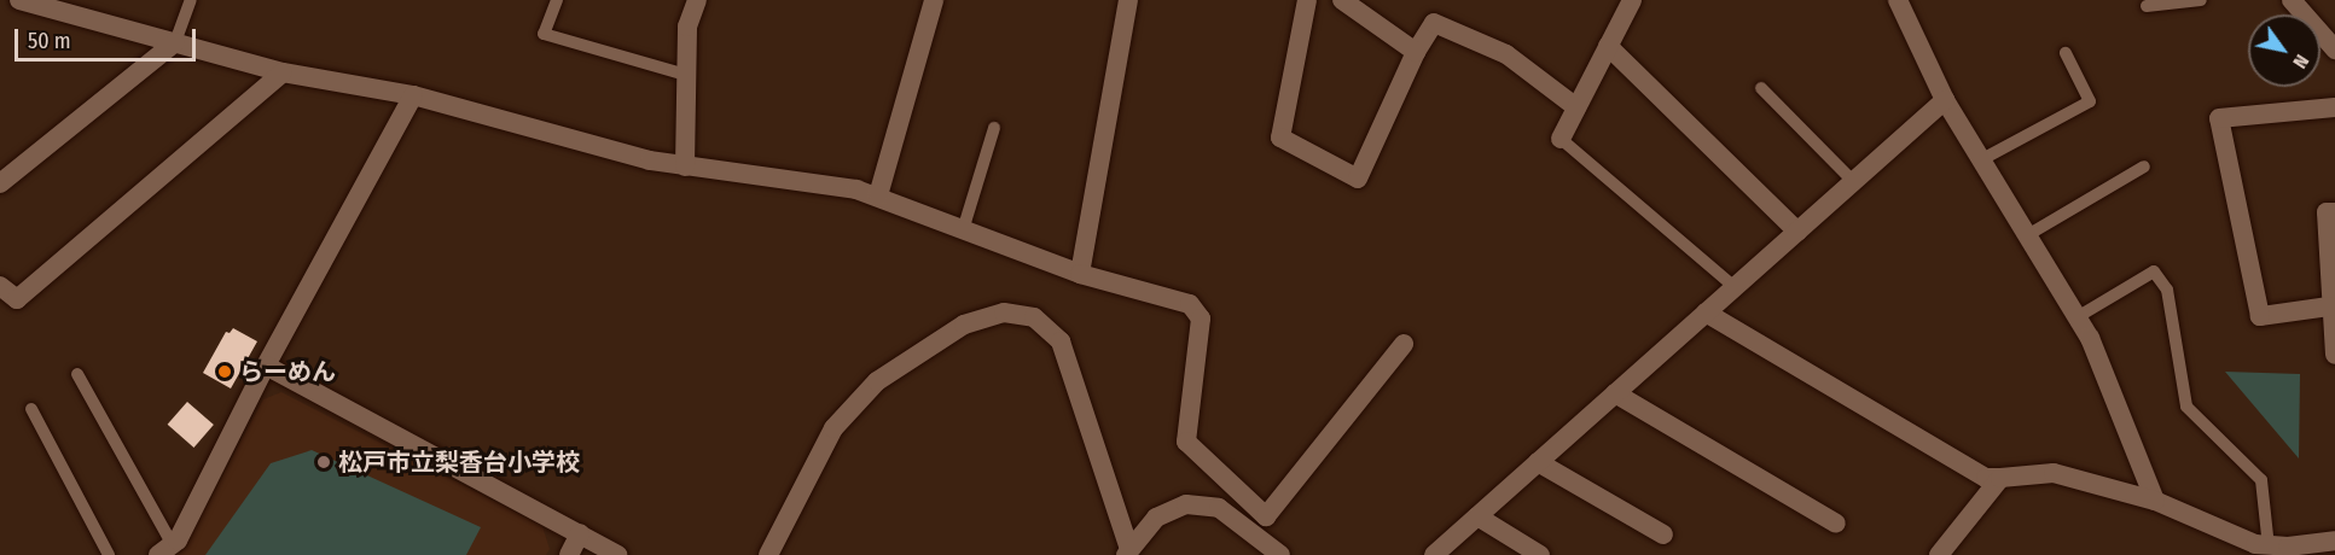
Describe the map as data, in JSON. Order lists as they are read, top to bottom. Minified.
{"places":["らーめん","松戸市立梨香台小学校"],"scale_bar":"50 m","north":"bottom right"}
